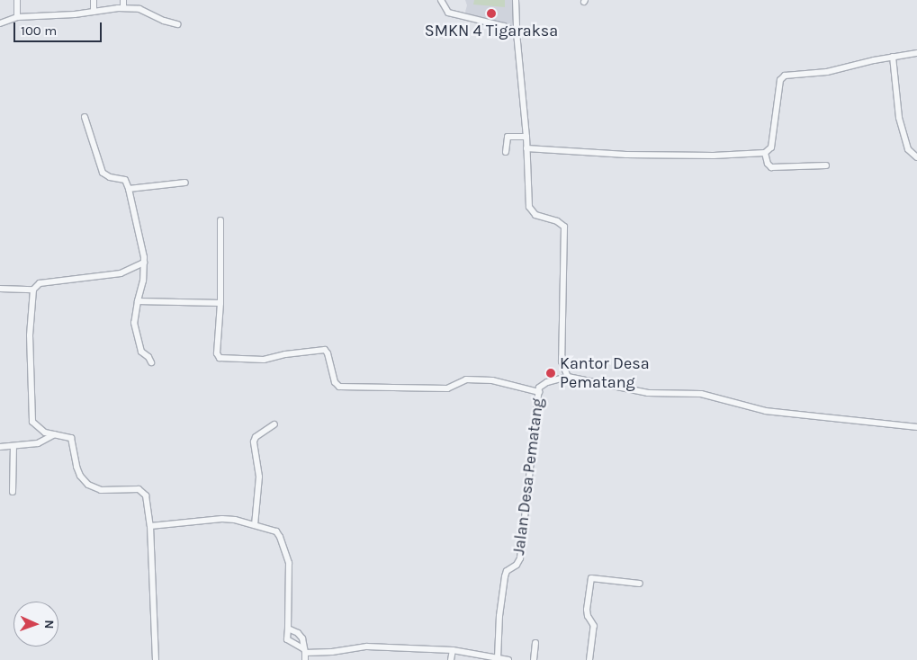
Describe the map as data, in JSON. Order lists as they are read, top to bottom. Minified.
{"streets":{"street":["Jalan Desa Pematang"]},"places":["SMKN 4 Tigaraksa","Kantor Desa Pematang"],"scale_bar":"100 m","north":"right"}
